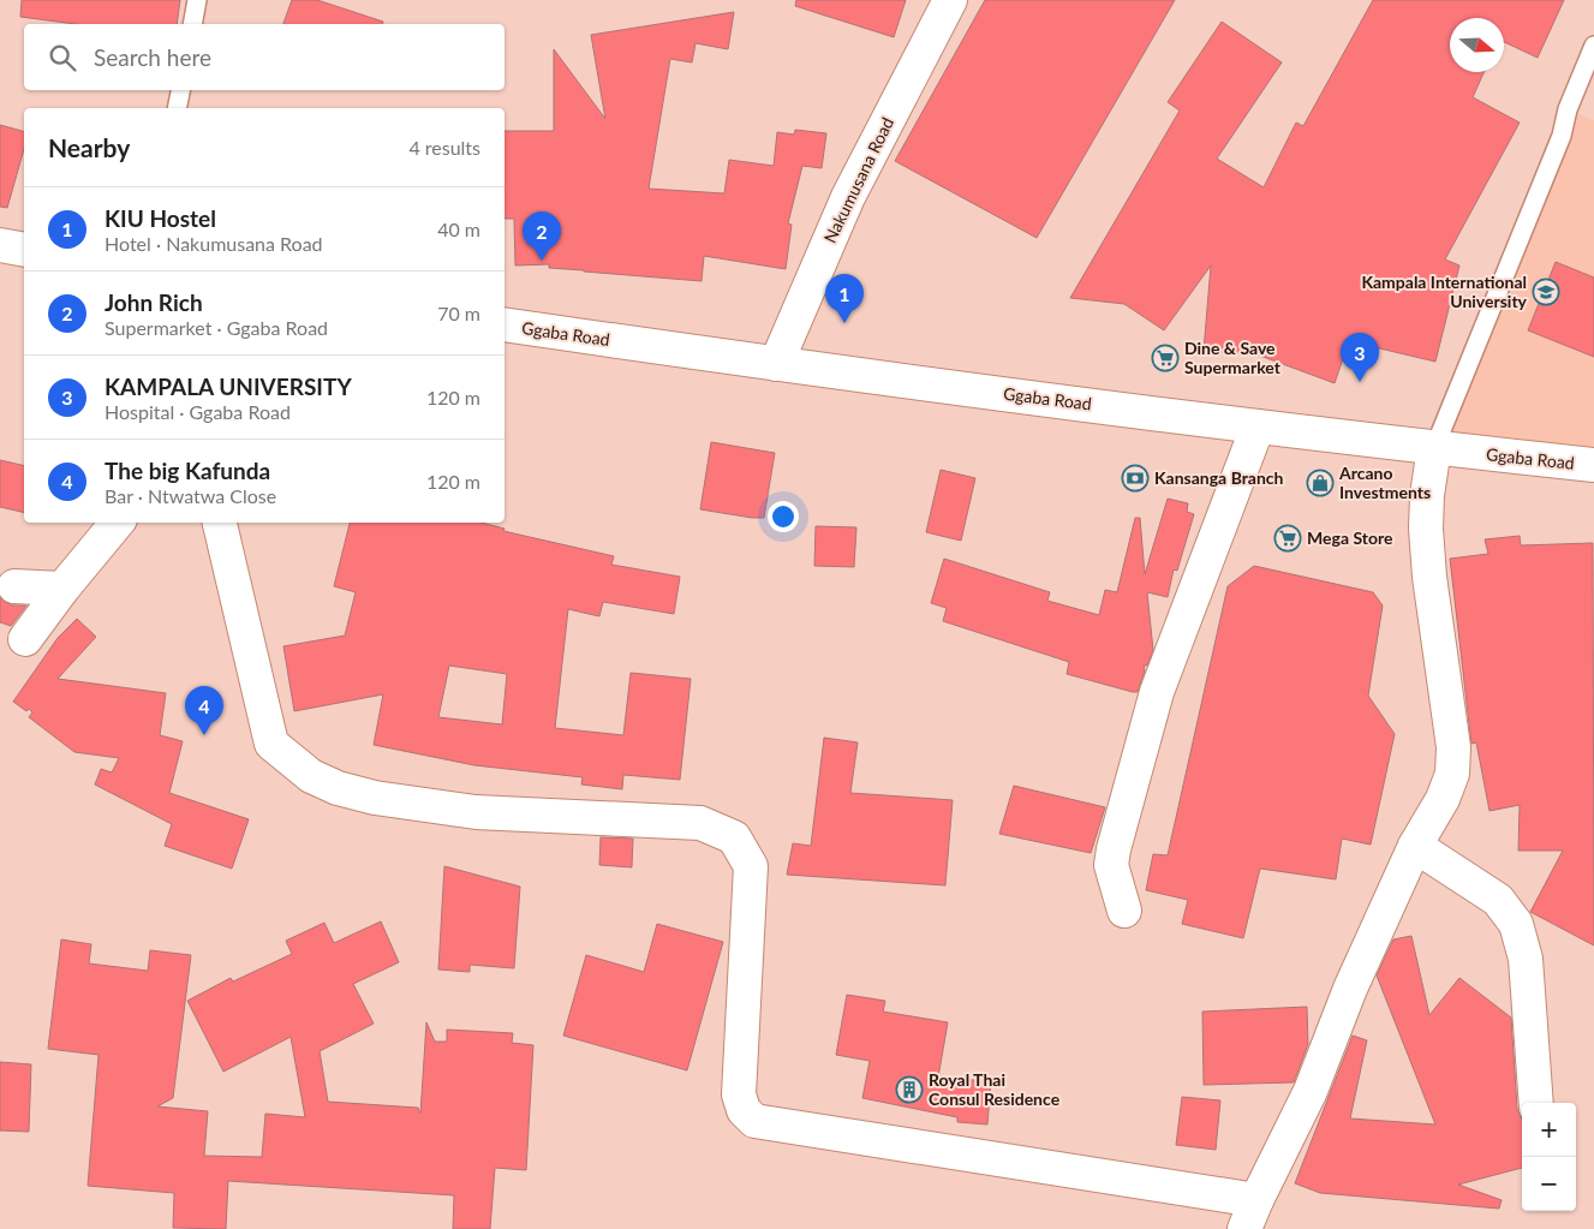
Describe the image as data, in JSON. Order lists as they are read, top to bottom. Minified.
{"streets":{"street":["Nakumusana Road","Ggaba Road"]},"crossings":[["Nakumusana Road","Ggaba Road"]],"places":{"school or university":["Kampala International University"],"supermarket":["Dine & Save Supermarket","Mega Store"],"bank":["Kansanga Branch"],"shop":["Arcano Investments"],"building":["Royal Thai Consul Residence"]},"north":"right","page":{"search":"Search here","heading":["Nearby","4 results"],"list":[{"mark":"1","name":"KIU Hostel","note":"Hotel · Nakumusana Road","value":"40 m"},{"mark":"2","name":"John Rich","note":"Supermarket · Ggaba Road","value":"70 m"},{"mark":"3","name":"KAMPALA UNIVERSITY","note":"Hospital · Ggaba Road","value":"120 m"},{"mark":"4","name":"The big Kafunda","note":"Bar · Ntwatwa Close","value":"120 m"}],"pins":["2","1","3","4"],"map_buttons":["+","−"]}}
